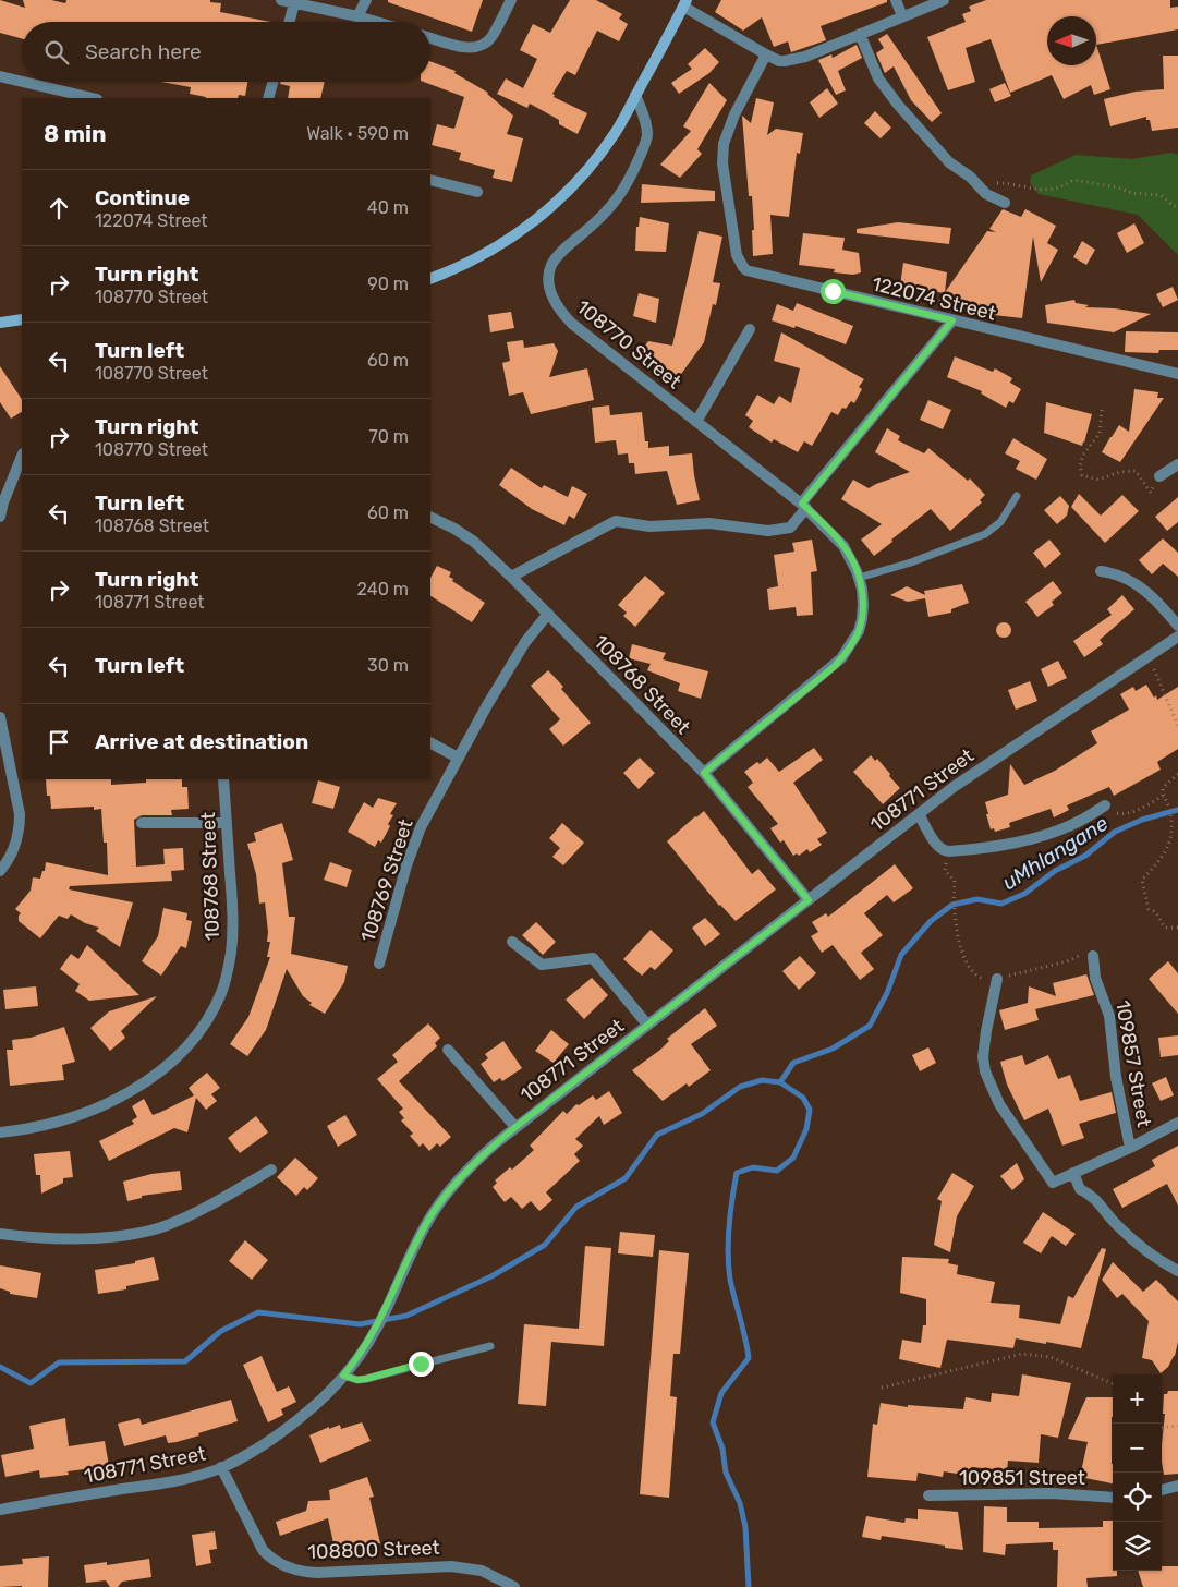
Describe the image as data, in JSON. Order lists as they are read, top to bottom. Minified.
{"streets":{"street":["122074 Street","108770 Street","108768 Street","108771 Street","108769 Street","109857 Street","109851 Street","108800 Street"]},"crossings":[["108770 Street","108768 Street"],["108768 Street","108771 Street"],["108768 Street","108769 Street"],["108771 Street","108800 Street"]],"water":["uMhlangane"],"north":"left","page":{"search":"Search here","heading":["8 min","Walk · 590 m"],"list":[["Continue","122074 Street","40 m"],["Turn right","108770 Street","90 m"],["Turn left","108770 Street","60 m"],["Turn right","108770 Street","70 m"],["Turn left","108768 Street","60 m"],["Turn right","108771 Street","240 m"],["Turn left","30 m"],"Arrive at destination"],"map_buttons":["+","−"]}}
